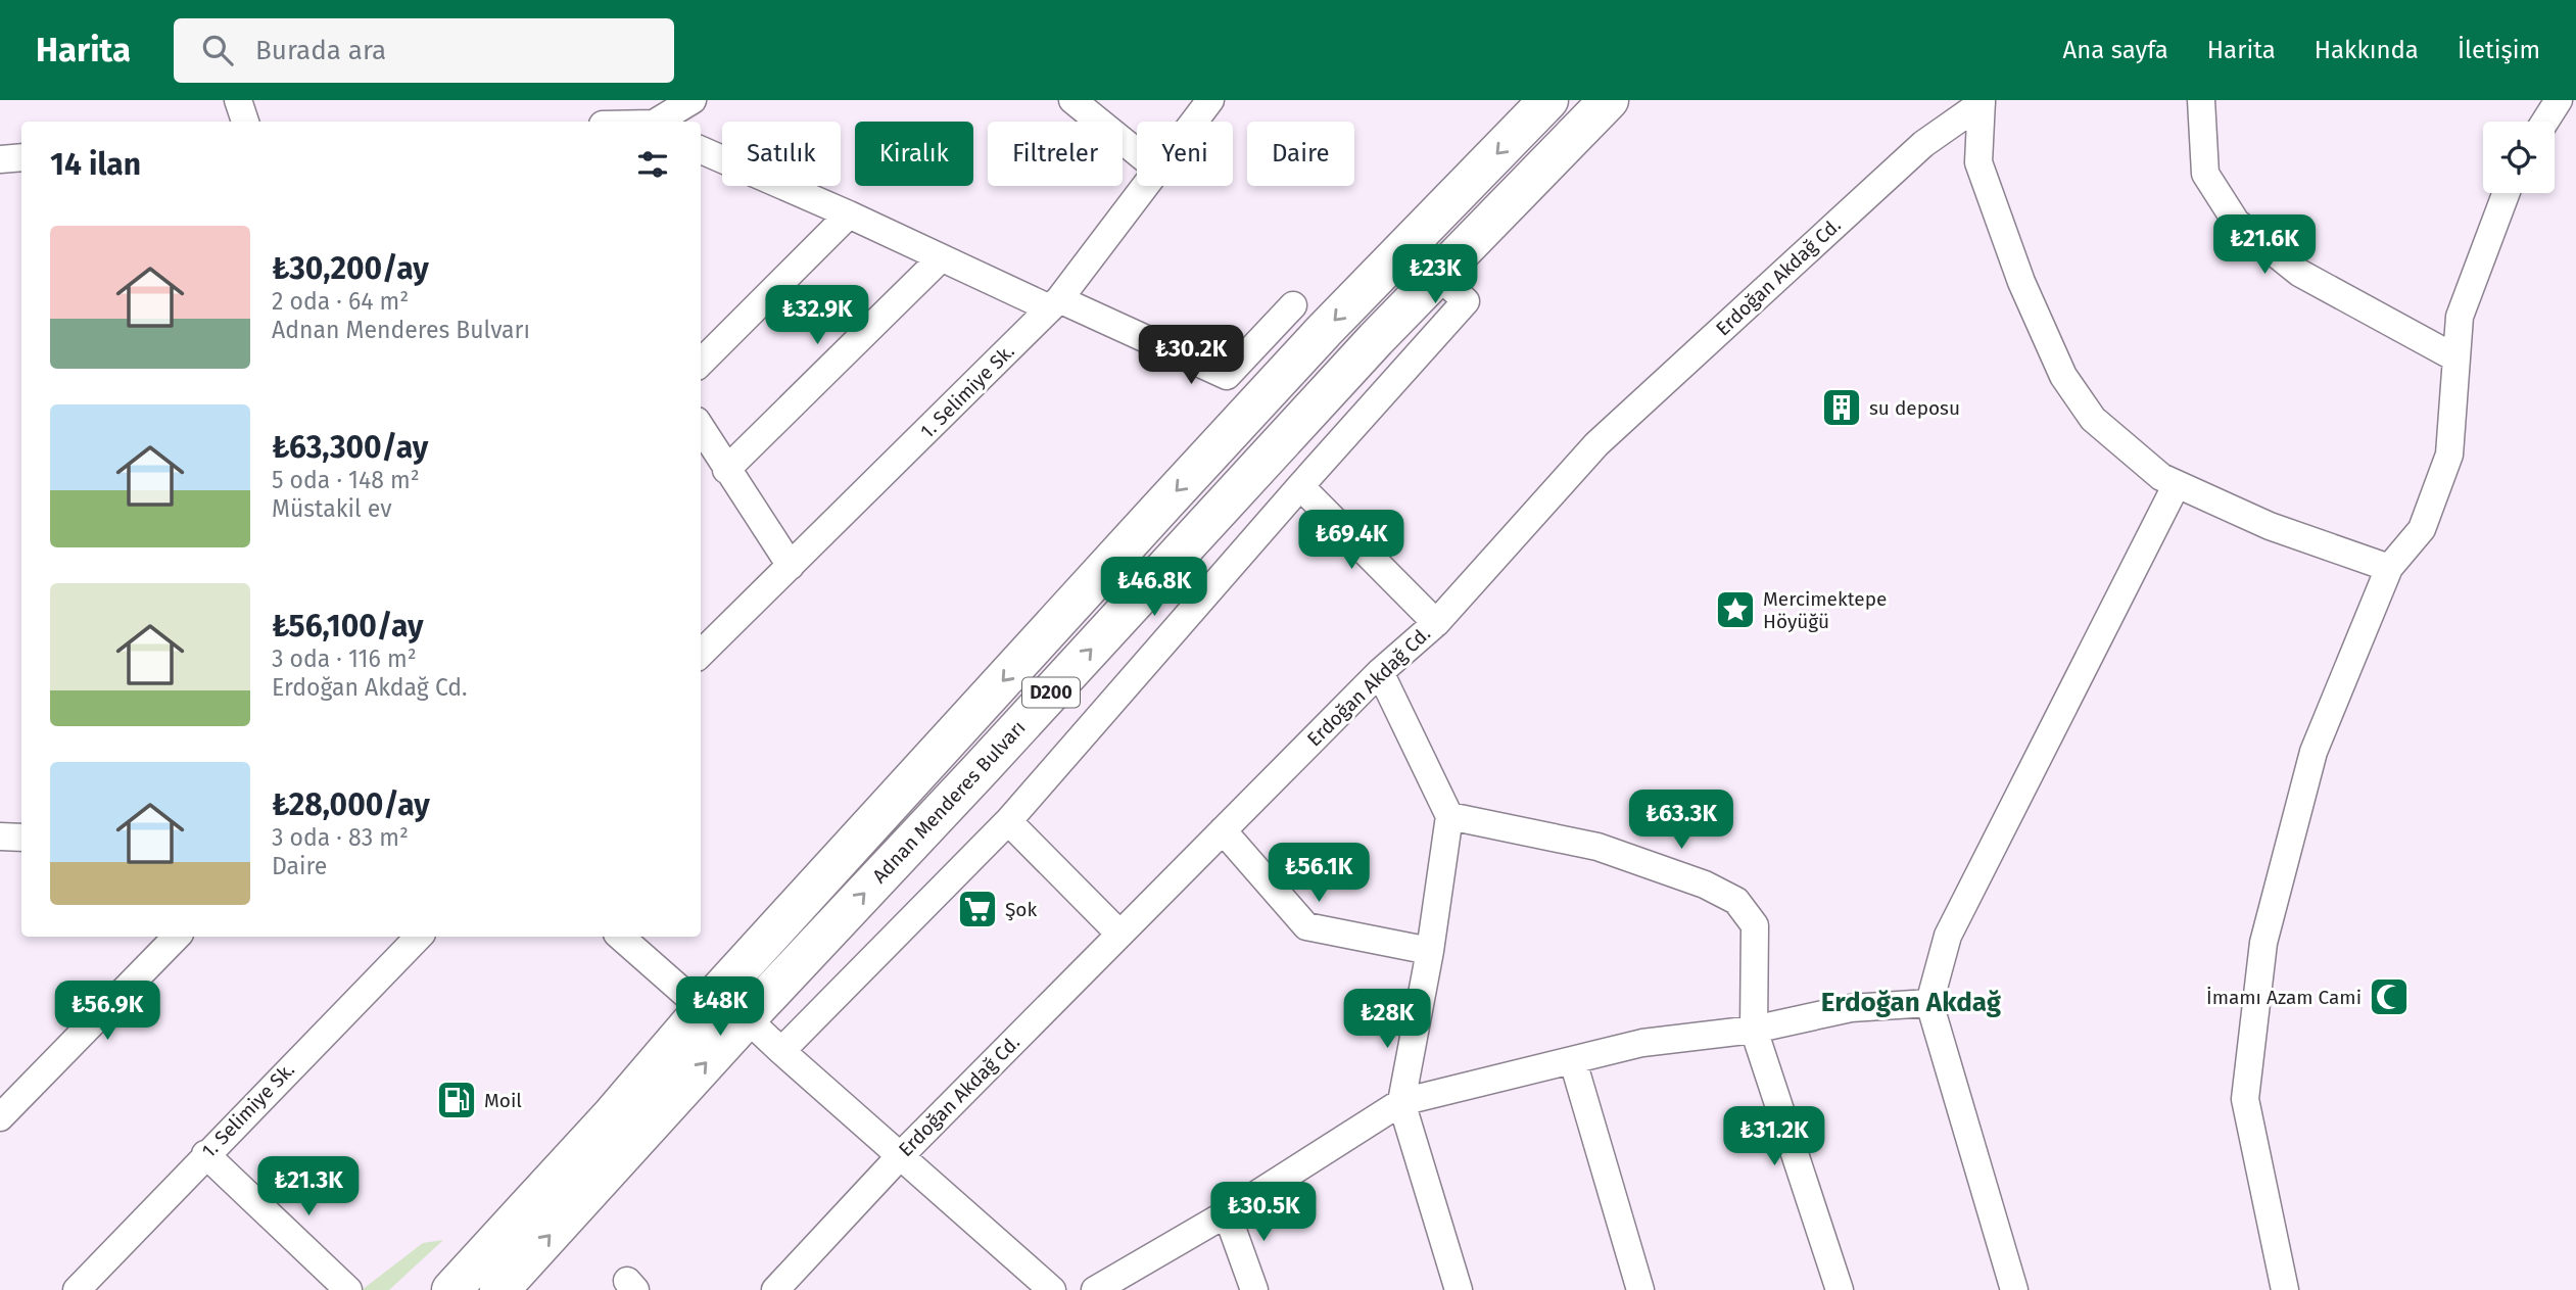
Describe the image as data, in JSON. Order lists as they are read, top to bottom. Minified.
{"streets":{"highway":["D200","Adnan Menderes Bulvarı"],"street":["Erdoğan Akdağ Cd.","1. Selimiye Sk."]},"districts":["Erdoğan Akdağ"],"places":{"building":["su deposu"],"place":["Mercimektepe Höyüğü"],"supermarket":["Şok"],"mosque":["İmamı Azam Cami"],"fuel station":["Moil"]},"page":{"header":"Harita","search":"Burada ara","nav":["Ana sayfa","Harita","Hakkında","İletişim"],"chip":["Satılık","Kiralık","Filtreler","Yeni","Daire"],"heading":"14 ilan","list":[{"name":"₺30,200/ay","note":"2 oda · 64 m² · Adnan Menderes Bulvarı"},{"name":"₺63,300/ay","note":"5 oda · 148 m² · Müstakil ev"},{"name":"₺56,100/ay","note":"3 oda · 116 m² · Erdoğan Akdağ Cd."},{"name":"₺28,000/ay","note":"3 oda · 83 m² · Daire"}],"price":["₺21.6K","₺23K","₺32.9K","₺30.2K","₺69.4K","₺46.8K","₺63.3K","₺56.1K","₺48K","₺56.9K","₺28K","₺31.2K","₺21.3K","₺30.5K"]}}
